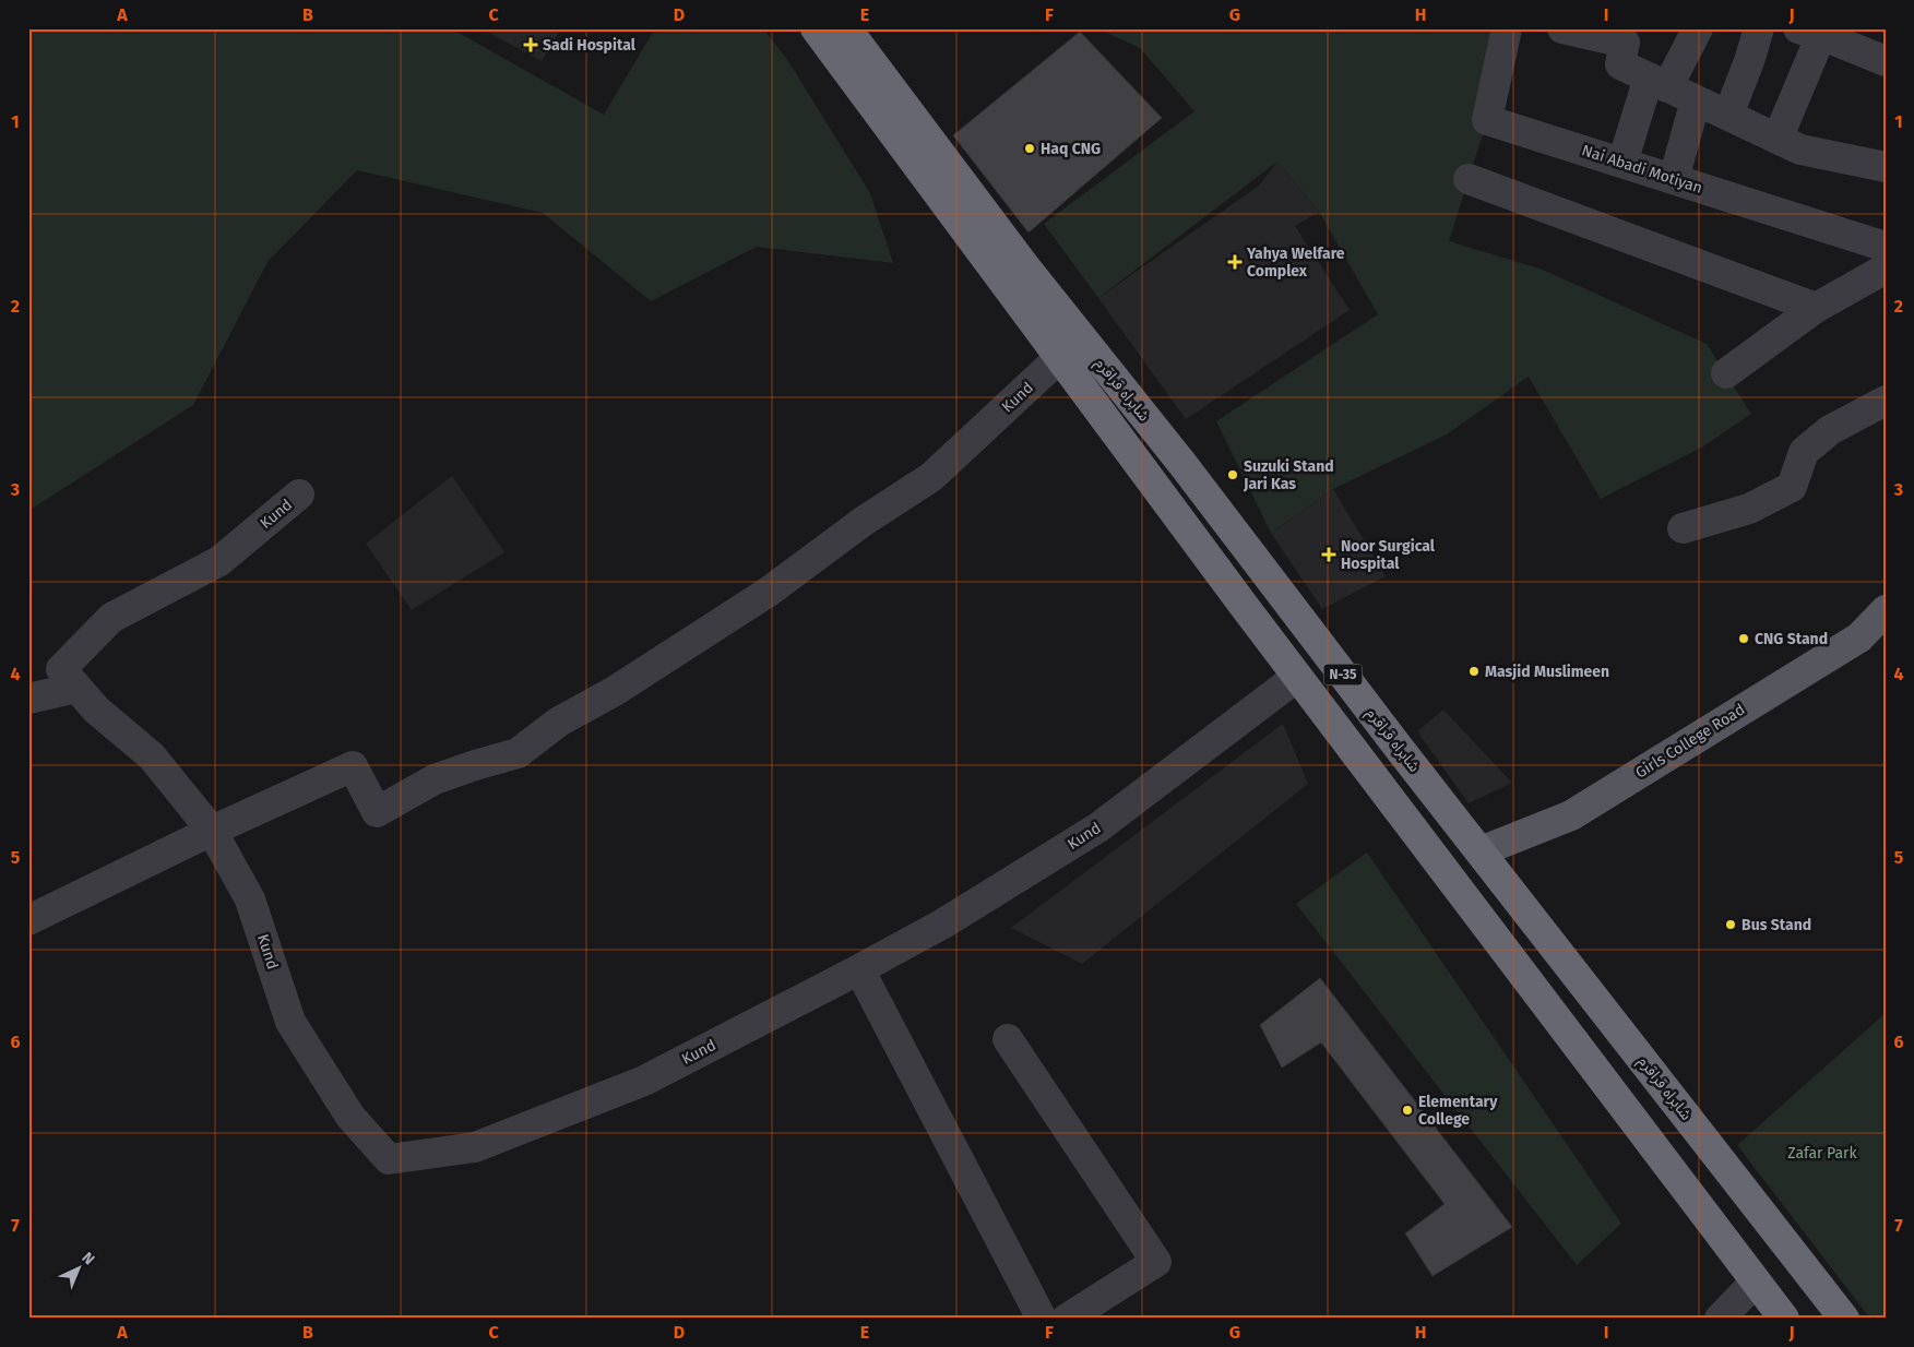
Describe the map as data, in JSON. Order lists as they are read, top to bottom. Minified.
{"streets":{"highway":["شاہراہ قراقرم","N-35"],"main road":["Girls College Road"],"street":["Nai Abadi Motiyan","Kund"]},"crossings":[["شاہراہ قراقرم","Kund"],["شاہراہ قراقرم","Girls College Road"]],"parks":["Zafar Park"],"places":{"health":["Sadi Hospital","Yahya Welfare Complex","Noor Surgical Hospital"],"other":["Haq CNG","Suzuki Stand Jari Kas","CNG Stand","Masjid Muslimeen","Bus Stand","Elementary College"]},"north":"top right","grid":{"columns":["A","B","C","D","E","F","G","H","I","J"],"rows":["1","2","3","4","5","6","7"]}}
